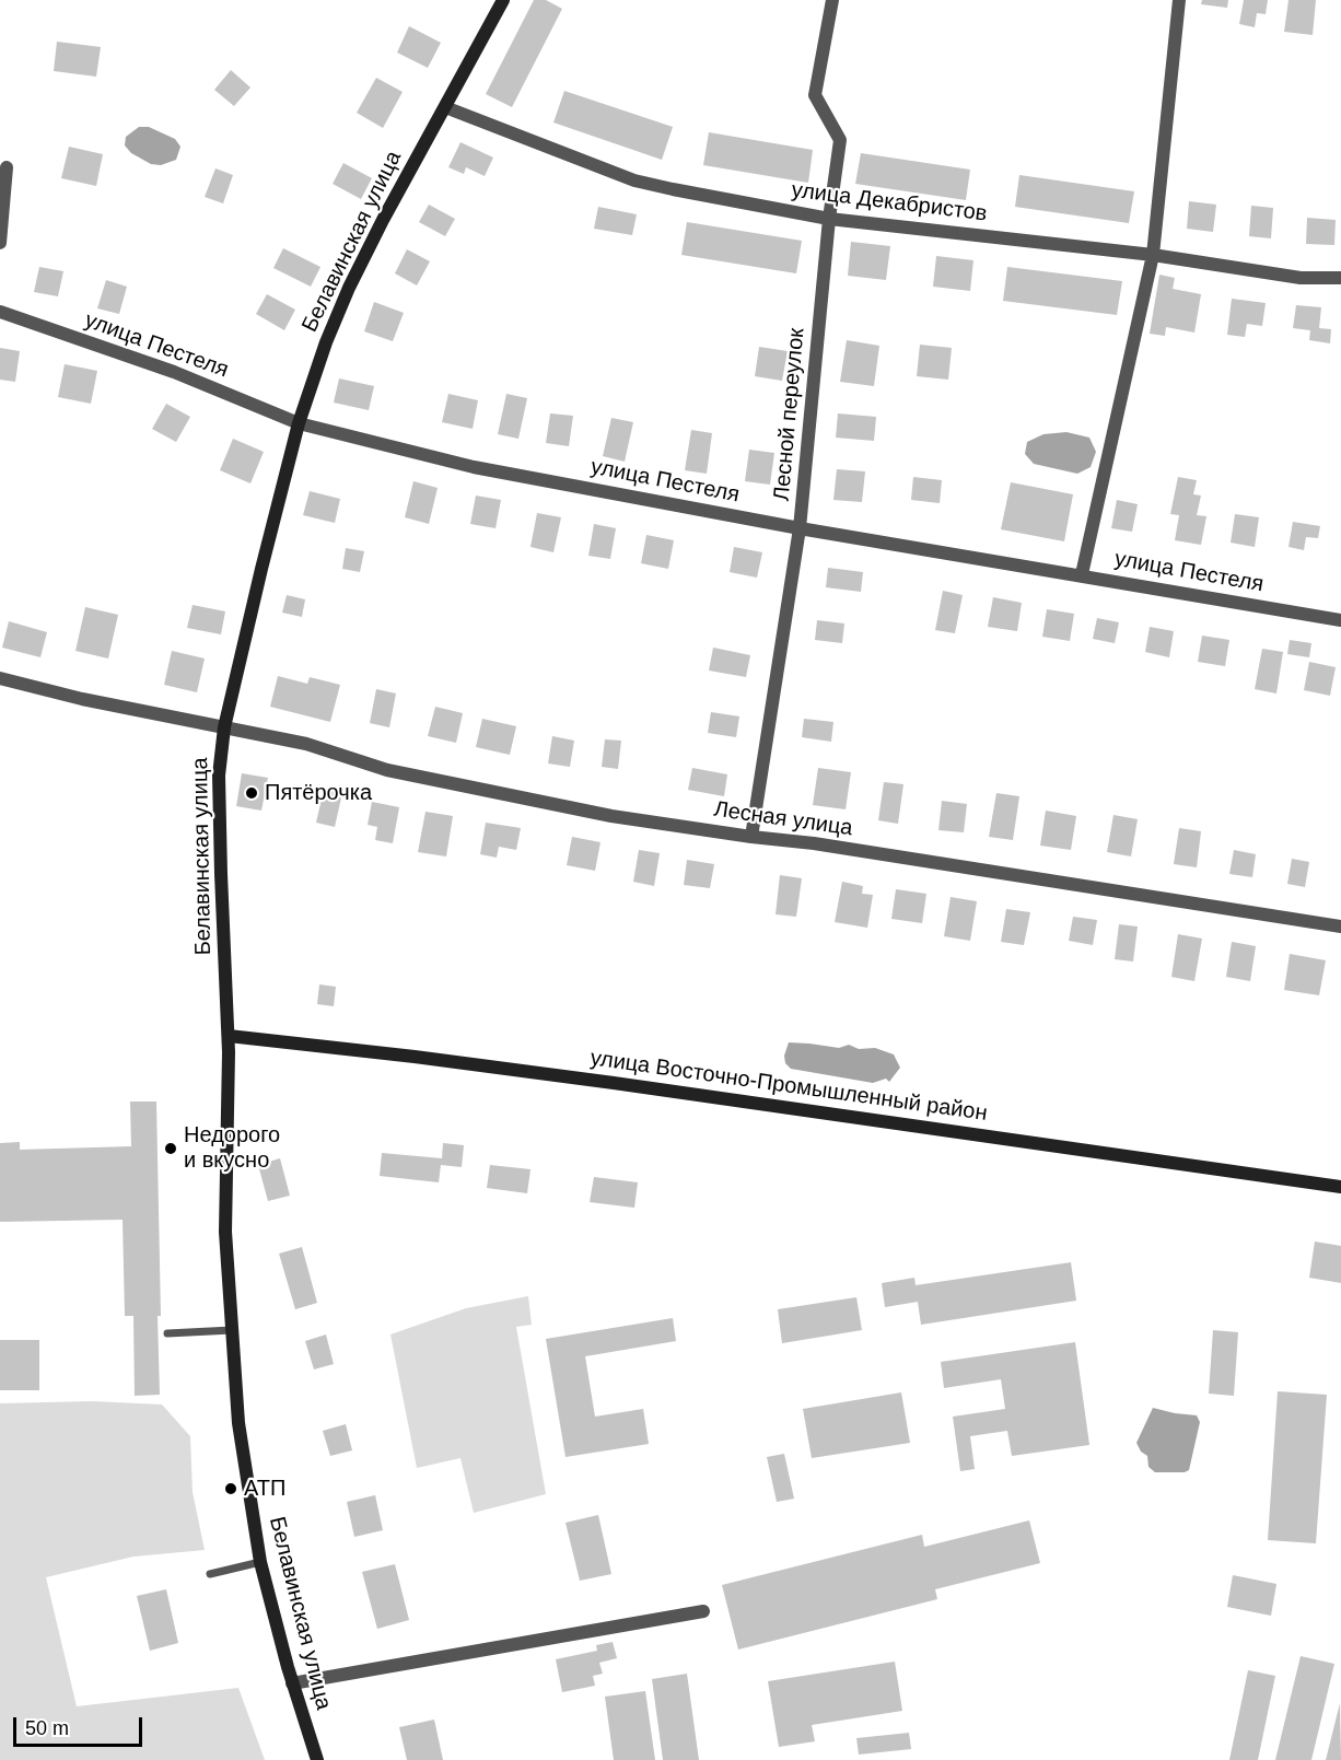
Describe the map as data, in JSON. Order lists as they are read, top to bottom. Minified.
{"streets":{"main road":["Белавинская улица","улица Восточно-Промышленный район"],"street":["улица Декабристов","улица Пестеля","Лесной переулок","Лесная улица"]},"crossings":[["улица Декабристов","Белавинская улица"],["улица Декабристов","Лесной переулок"],["Белавинская улица","улица Пестеля"],["Белавинская улица","Лесная улица"],["Белавинская улица","улица Восточно-Промышленный район"],["улица Пестеля","Лесной переулок"],["Лесной переулок","Лесная улица"]],"places":["Пятёрочка","Недорого и вкусно","АТП"],"scale_bar":"50 m"}
